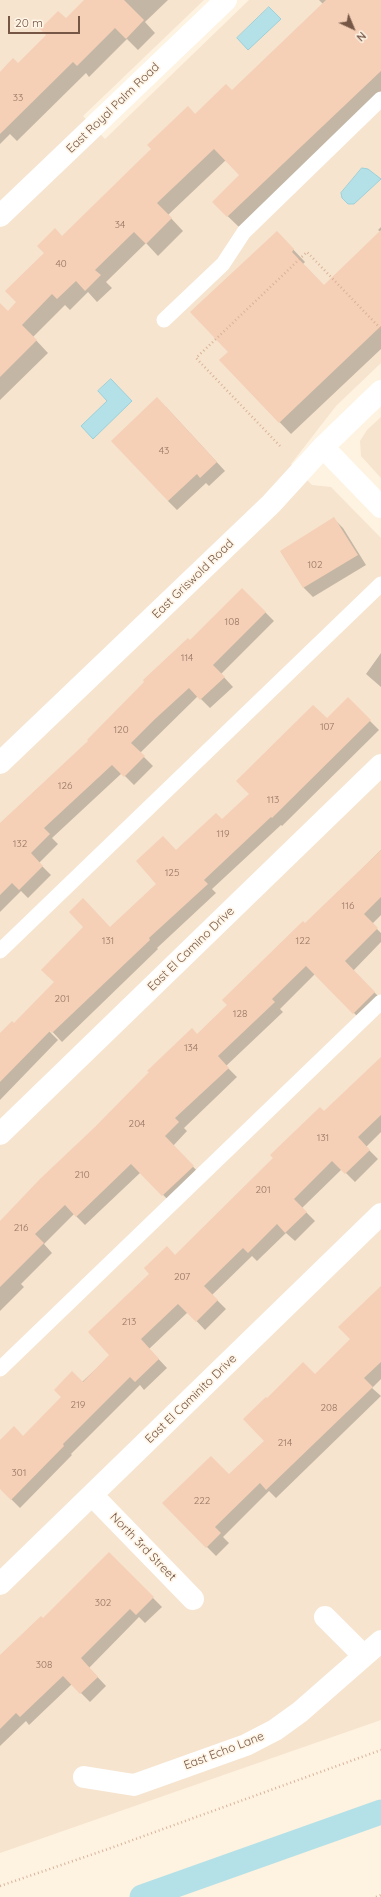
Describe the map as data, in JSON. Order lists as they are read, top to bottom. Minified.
{"streets":{"street":["East Royal Palm Road","East Griswold Road","East El Camino Drive","East El Caminito Drive","North 3rd Street","East Echo Lane"]},"crossings":[["East El Caminito Drive","North 3rd Street"]],"house_numbers":["33","34","40","43","102","108","114","107","120","126","113","119","132","125","116","131","122","201","128","134","204","131","210","201","216","207","213","219","208","214","301","222","302","308"],"scale_bar":"20 m","north":"bottom right"}
